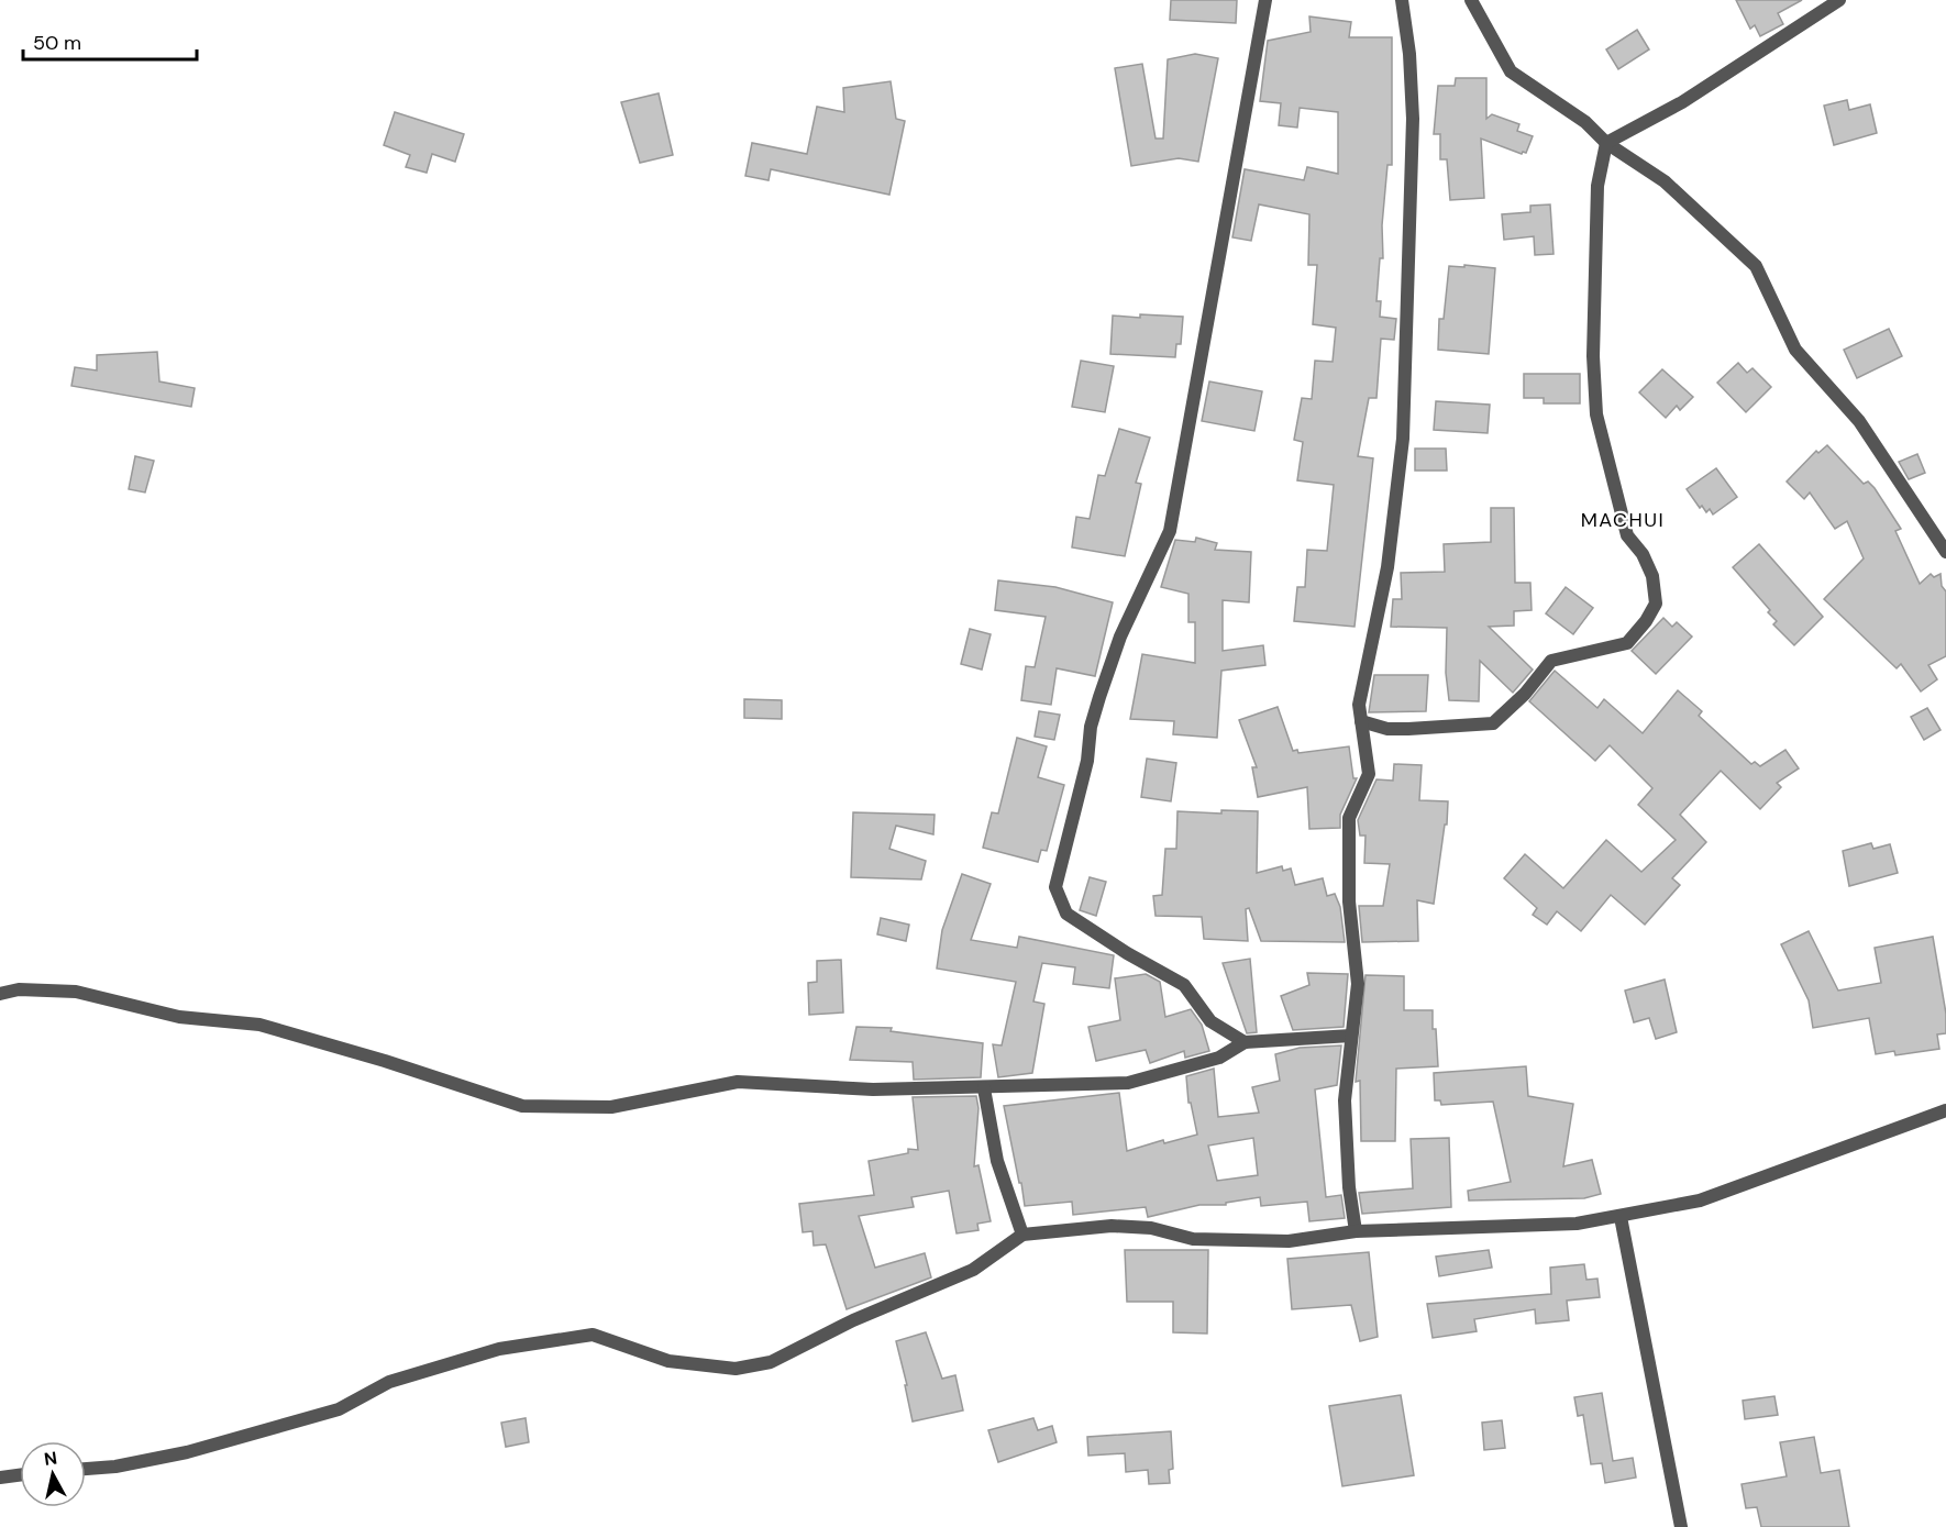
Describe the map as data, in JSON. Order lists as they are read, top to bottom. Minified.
{"districts":["MACHUI"],"scale_bar":"50 m","north":"top"}
